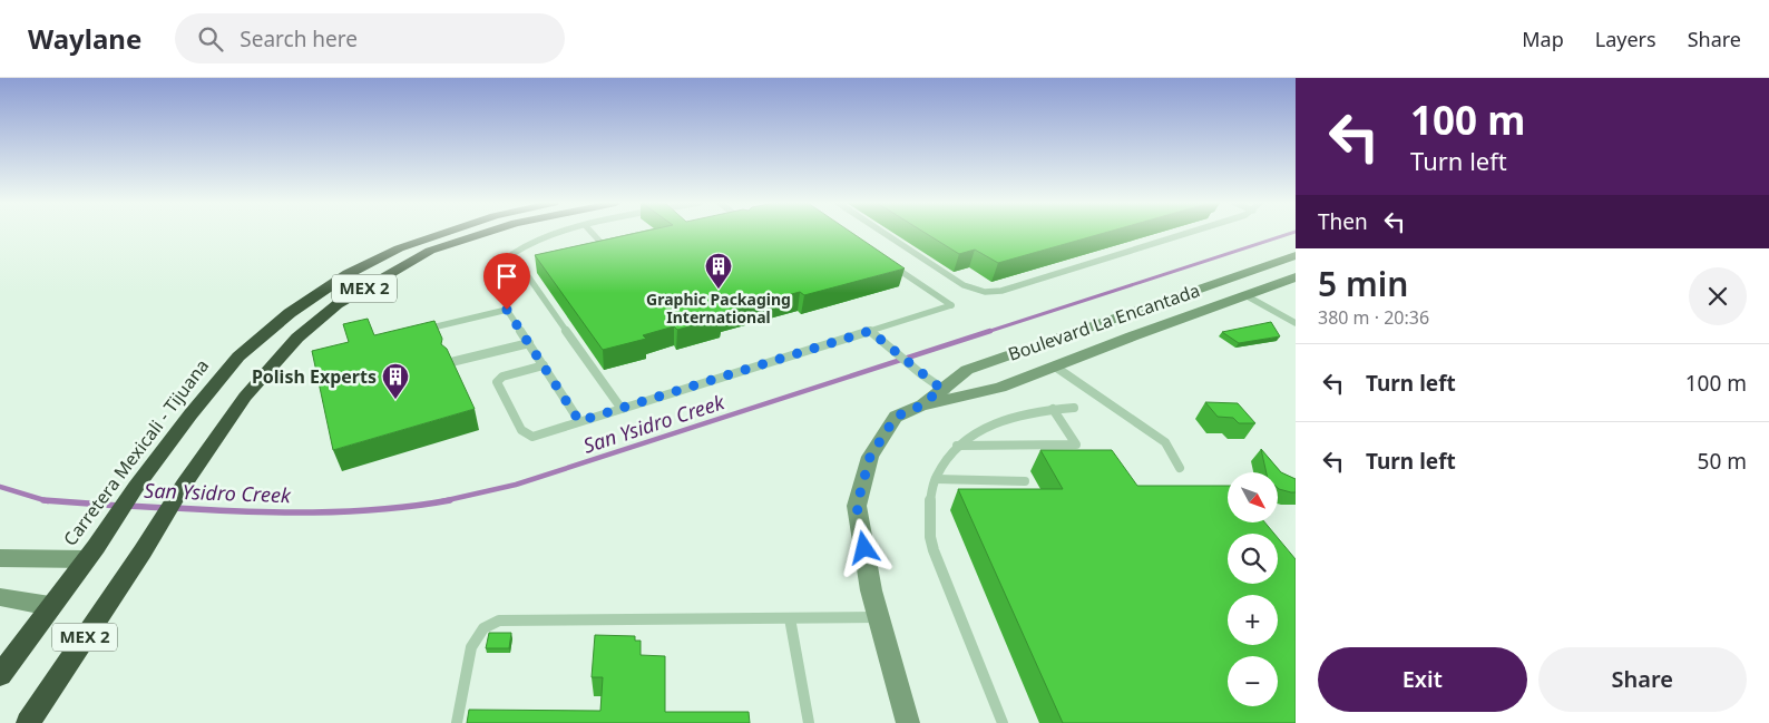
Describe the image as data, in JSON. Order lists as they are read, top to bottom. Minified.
{"streets":{"highway":["MEX 2","Carretera Mexicali - Tijuana"],"main road":["Boulevard La Encantada"]},"water":["San Ysidro Creek"],"places":{"building":["Graphic Packaging International","Polish Experts"]},"north":"bottom right","page":{"header":"Waylane","search":"Search here","nav":["Map","Layers","Share"],"turn":["100 m","Turn left"],"then":"Then","heading":["5 min","380 m · 20:36"],"list":[{"name":"Turn left","value":"100 m"},{"name":"Turn left","value":"50 m"}],"map_buttons":["+","−"],"buttons":["Exit","Share"]}}
